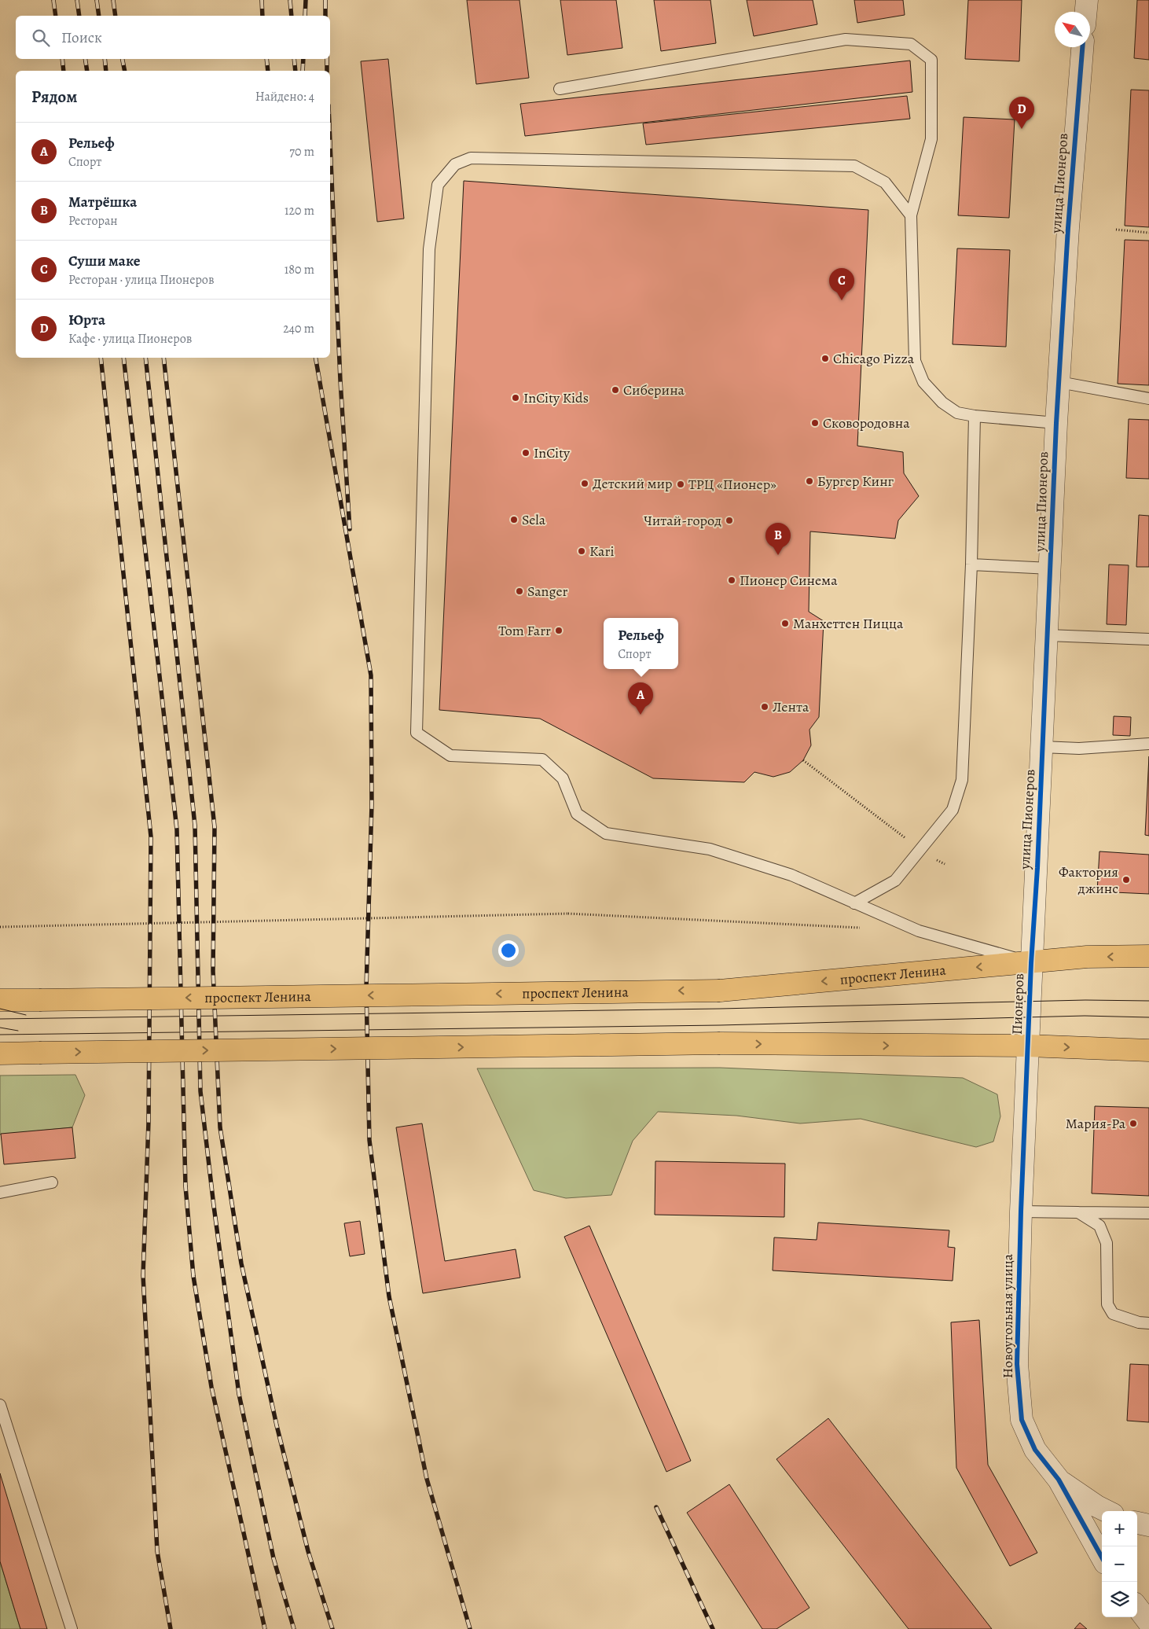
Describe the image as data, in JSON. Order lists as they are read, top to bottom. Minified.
{"streets":{"main road":["проспект Ленина"],"street":["улица Пионеров","Пионеров","Новоугольная улица"]},"crossings":[["улица Пионеров","проспект Ленина"],["улица Пионеров","Пионеров"],["проспект Ленина","Пионеров"],["Пионеров","Новоугольная улица"]],"places":["Chicago Pizza","Сиберина","InCity Kids","Сковородовна","InCity","Бургер Кинг","Детский мир","ТРЦ «Пионер»","Sela","Читай-город","Kari","Пионер Синема","Sanger","Манхеттен Пицца","Tom Farr","Лента","Фактория джинс","Мария-Ра"],"north":"top left","page":{"search":"Поиск","heading":["Рядом","Найдено: 4"],"pins":["D","C","B","A"],"list":[{"mark":"A","name":"Рельеф","note":"Спорт","value":"70 m"},{"mark":"B","name":"Матрёшка","note":"Ресторан","value":"120 m"},{"mark":"C","name":"Суши маке","note":"Ресторан · улица Пионеров","value":"180 m"},{"mark":"D","name":"Юрта","note":"Кафе · улица Пионеров","value":"240 m"}],"popup":["Рельеф","Спорт"],"map_buttons":["+","−"]}}
